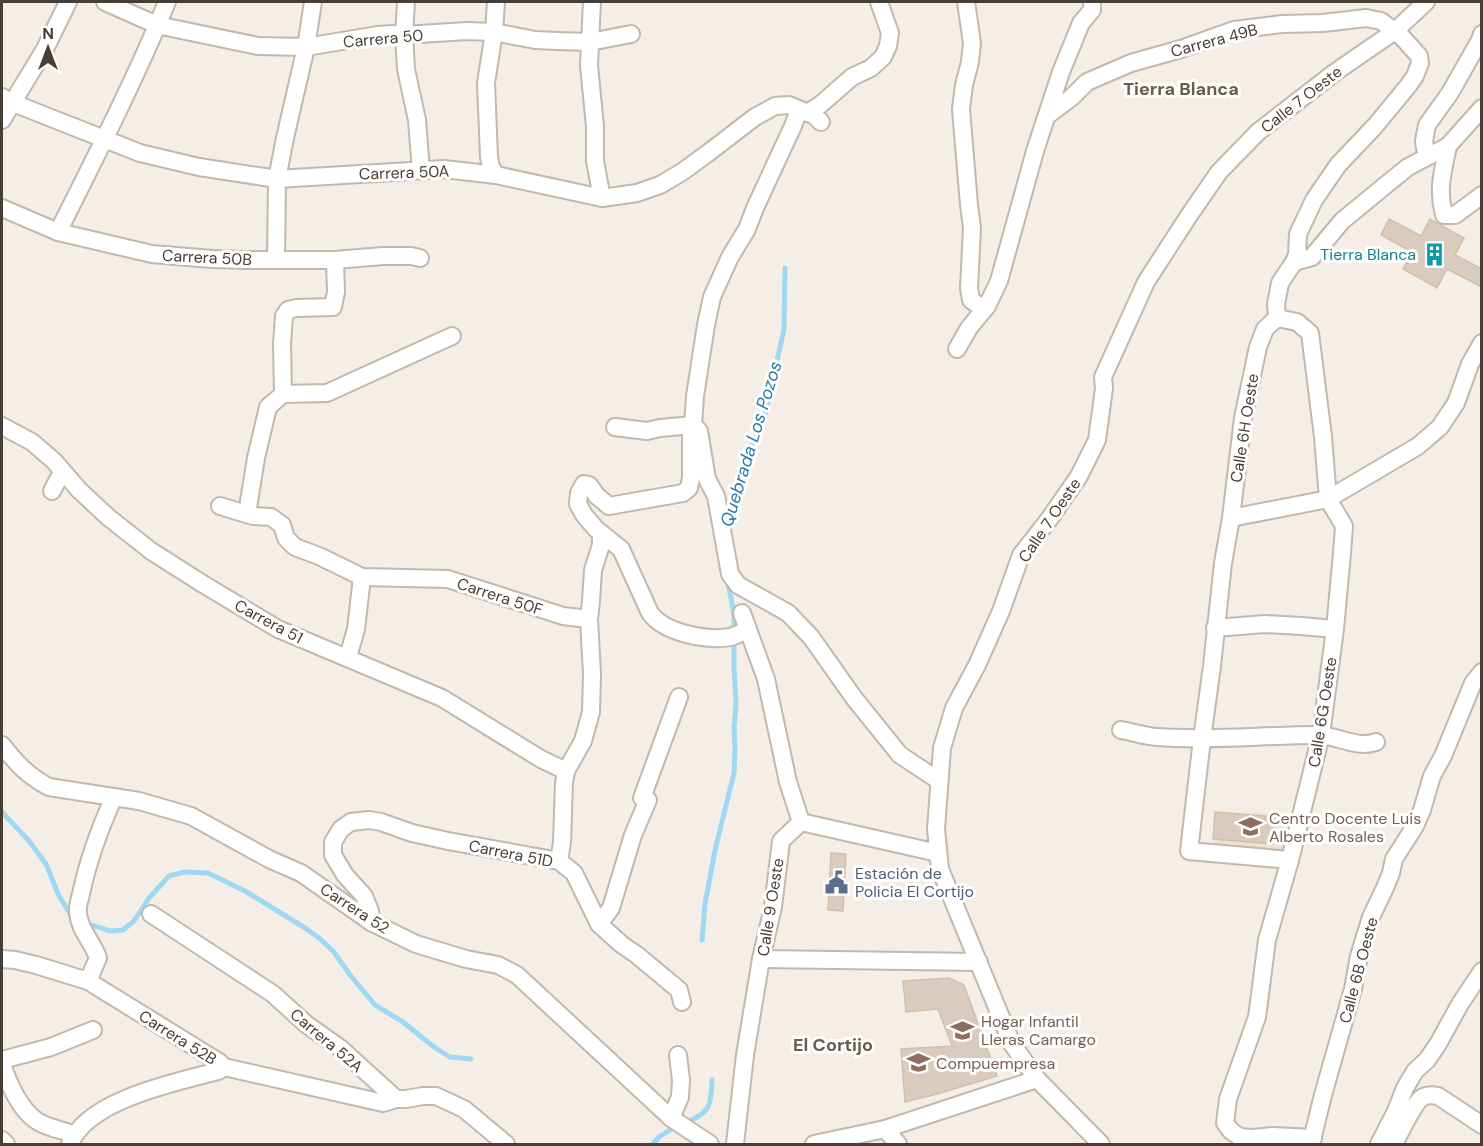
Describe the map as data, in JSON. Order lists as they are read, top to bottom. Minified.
{"streets":{"street":["Carrera 50","Carrera 49B","Calle 7 Oeste","Carrera 50A","Carrera 50B","Calle 6H Oeste","Carrera 50F","Carrera 51","Calle 6G Oeste","Carrera 51D","Calle 9 Oeste","Carrera 52","Calle 6B Oeste","Carrera 52B","Carrera 52A"]},"crossings":[["Carrera 49B","Calle 7 Oeste"],["Calle 6H Oeste","Calle 6G Oeste"],["Calle 6G Oeste","Calle 6B Oeste"],["Carrera 51D","Carrera 52"],["Carrera 52B","Carrera 52A"]],"districts":["Tierra Blanca","El Cortijo"],"water":["Quebrada Los Pozos"],"places":{"building":["Tierra Blanca"],"school or university":["Centro Docente Luis Alberto Rosales","Hogar Infantil Lleras Camargo","Compuempresa"],"public building":["Estación de Policia El Cortijo"]},"north":"top"}
